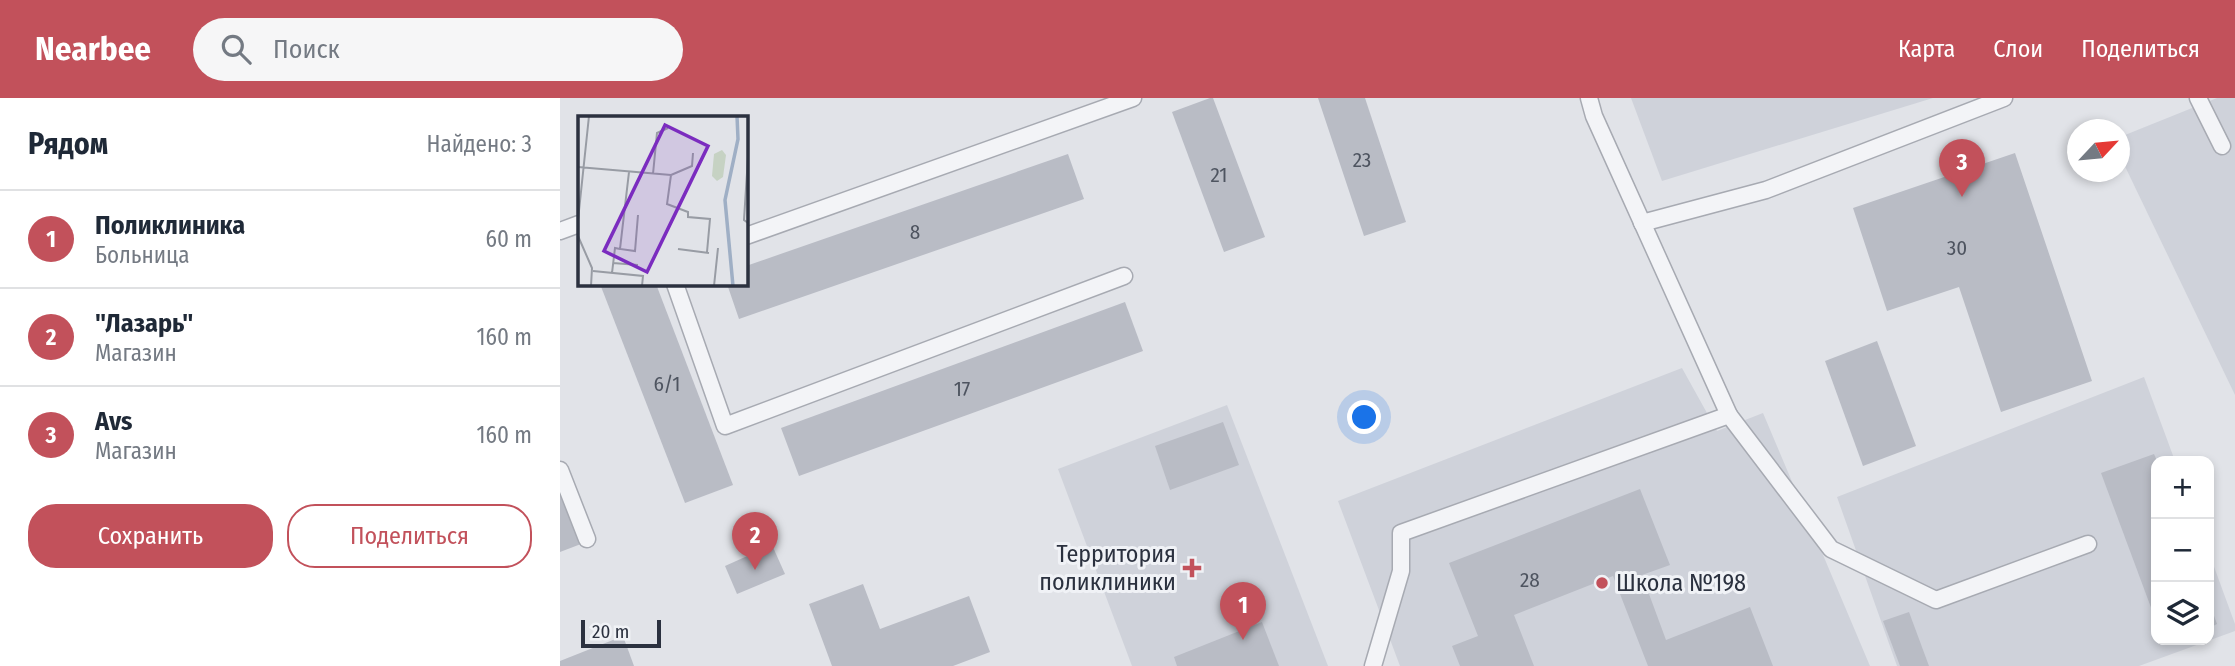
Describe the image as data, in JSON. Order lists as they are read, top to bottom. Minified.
{"places":{"health":["Территория поликлиники"],"other":["Школа №198"]},"house_numbers":["23","21","8","30","6/1","17","28"],"scale_bar":"20 m","north":"top right","page":{"header":"Nearbee","search":"Поиск","nav":["Карта","Слои","Поделиться"],"heading":["Рядом","Найдено: 3"],"pins":["3","2","1"],"list":[{"mark":"1","name":"Поликлиника","note":"Больница","value":"60 m"},{"mark":"2","name":"\"Лазарь\"","note":"Магазин","value":"160 m"},{"mark":"3","name":"Avs","note":"Магазин","value":"160 m"}],"map_buttons":["+","−"],"buttons":["Сохранить","Поделиться"],"scale":"20 m"}}
